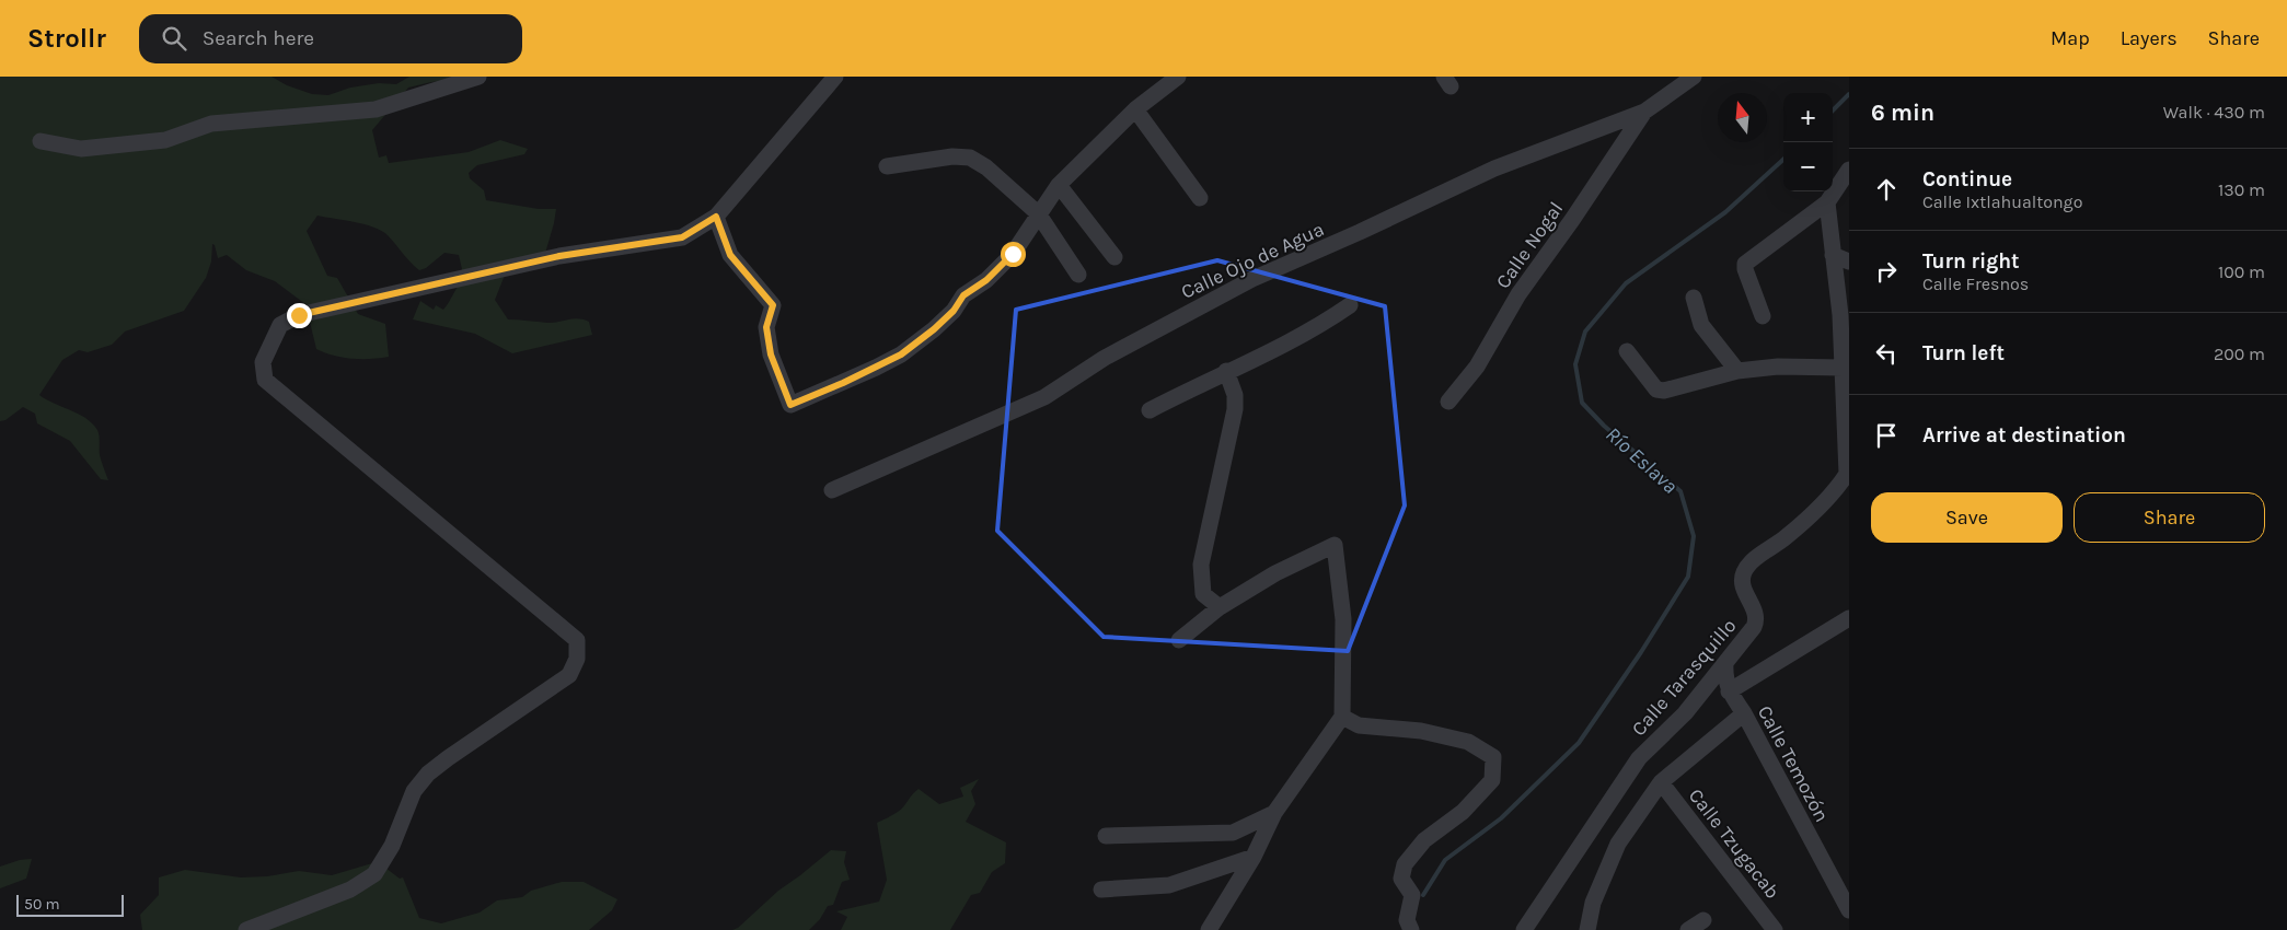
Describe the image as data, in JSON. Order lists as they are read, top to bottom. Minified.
{"streets":{"street":["Calle Nogal","Calle Ojo de Agua","Calle Tarasquillo","Calle Temozón","Calle Tzugacab"]},"crossings":[["Calle Nogal","Calle Ojo de Agua"],["Calle Tarasquillo","Calle Temozón"]],"water":["Río Eslava"],"scale_bar":"50 m","north":"top","page":{"header":"Strollr","search":"Search here","nav":["Map","Layers","Share"],"heading":["6 min","Walk · 430 m"],"map_buttons":["+","−"],"list":[["Continue","Calle Ixtlahualtongo","130 m"],["Turn right","Calle Fresnos","100 m"],["Turn left","200 m"],"Arrive at destination"],"buttons":["Save","Share"],"scale":"50 m"}}
